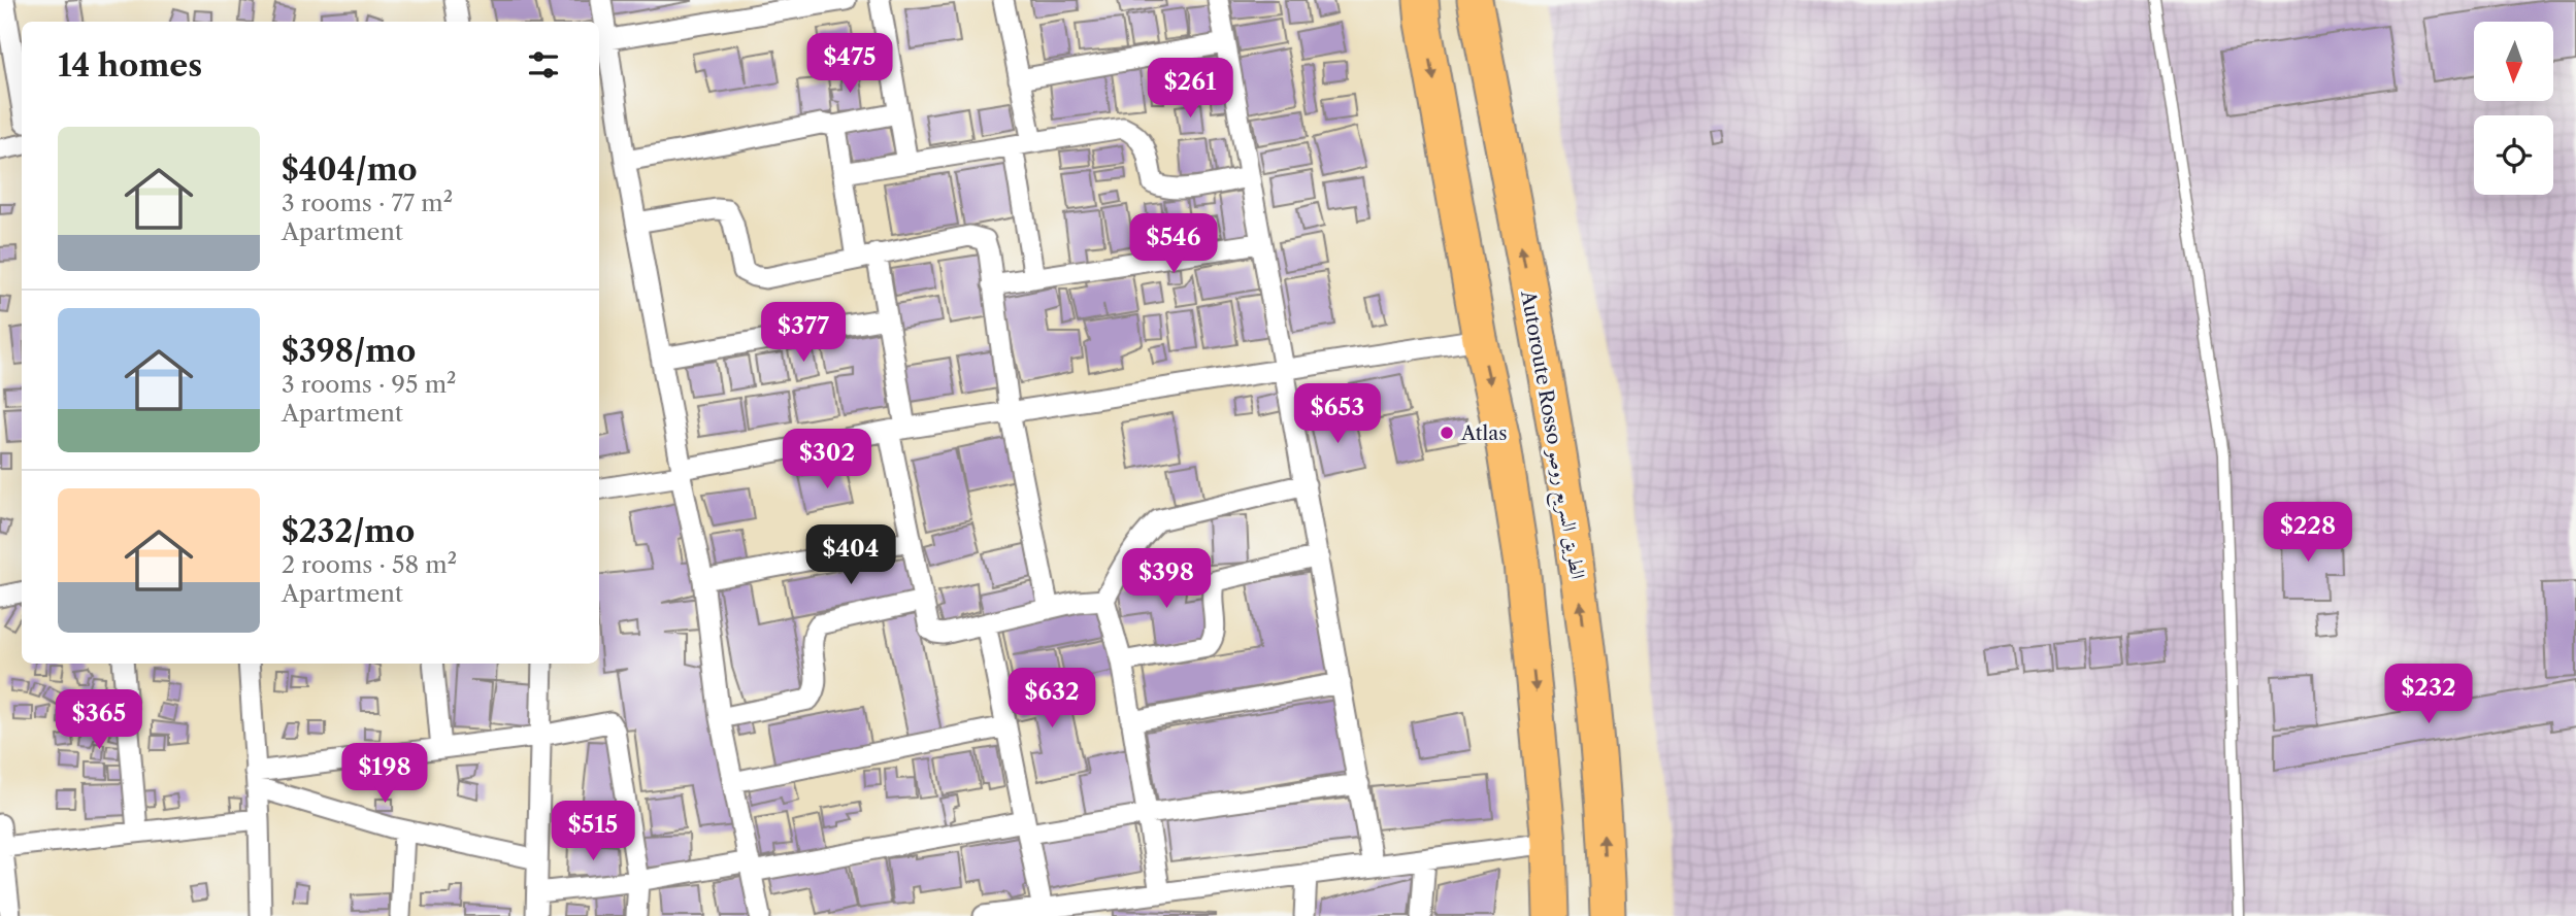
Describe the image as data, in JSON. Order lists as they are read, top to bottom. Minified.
{"streets":{"highway":["Autoroute Rosso الطريق السريع روصو"]},"places":["Atlas"],"north":"bottom","page":{"heading":"14 homes","price":["$475","$261","$546","$377","$653","$302","$228","$404","$398","$232","$632","$365","$198","$515"],"list":[{"name":"$404/mo","note":"3 rooms · 77 m² · Apartment"},{"name":"$398/mo","note":"3 rooms · 95 m² · Apartment"},{"name":"$232/mo","note":"2 rooms · 58 m² · Apartment"}]}}
